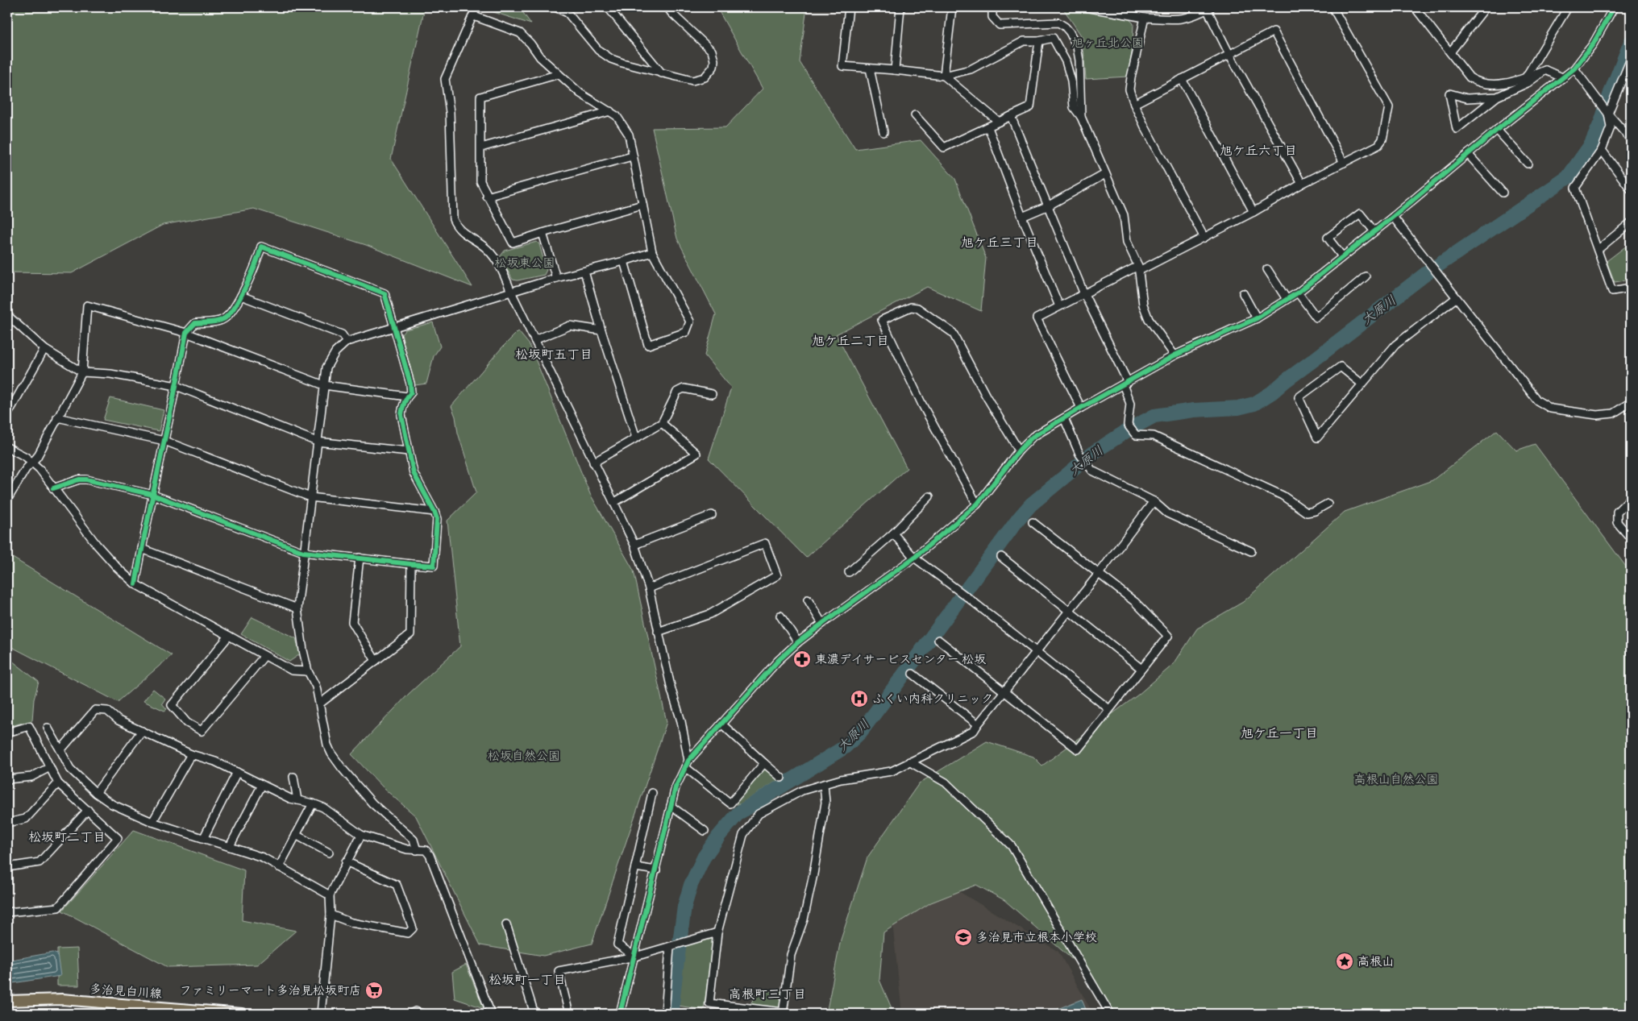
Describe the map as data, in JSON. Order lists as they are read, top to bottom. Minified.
{"streets":{"main road":["多治見白川線"]},"districts":["旭ケ丘六丁目","旭ケ丘三丁目","旭ケ丘二丁目","松坂町五丁目","旭ケ丘一丁目","松坂町二丁目","松坂町一丁目","高根町三丁目"],"water":["大原川"],"parks":["旭ヶ丘北公園","松坂東公園","松坂自然公園","高根山自然公園"],"places":{"pharmacy":["東濃デイサービスセンター 松坂"],"hospital":["ふくい内科クリニック"],"school or university":["多治見市立根本小学校"],"place":["高根山"],"supermarket":["ファミリーマート多治見松坂町店"]}}
